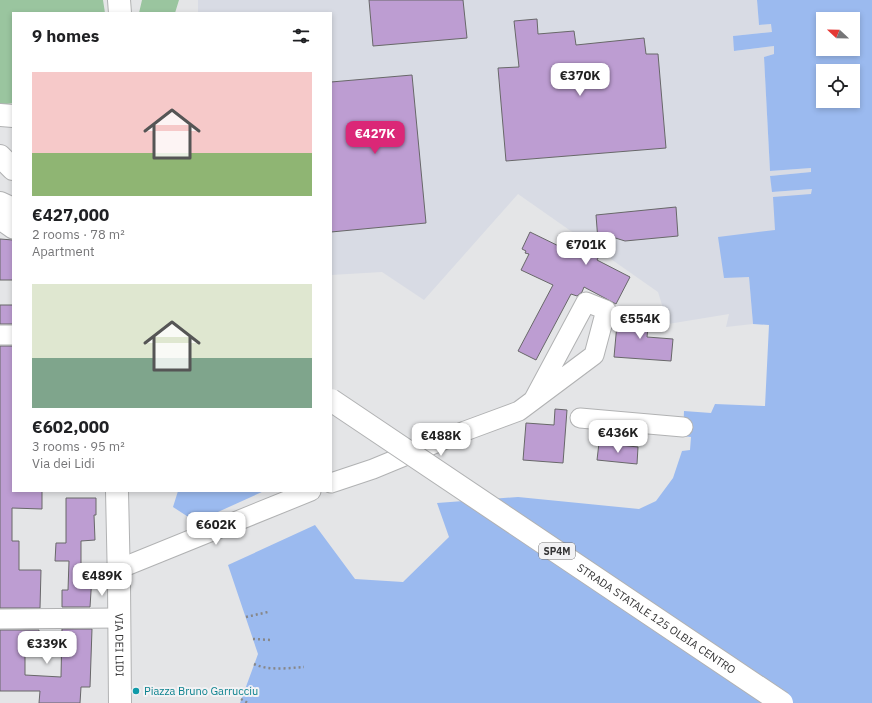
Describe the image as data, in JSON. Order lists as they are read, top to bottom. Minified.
{"streets":{"main road":["SP4M","STRADA STATALE 125 OLBIA CENTRO","VIA DEI LIDI"]},"places":["Piazza Bruno Garrucciu"],"north":"left","page":{"heading":"9 homes","list":[{"name":"€427,000","note":"2 rooms · 78 m² · Apartment"},{"name":"€602,000","note":"3 rooms · 95 m² · Via dei Lidi"}],"price":["€370K","€427K","€701K","€554K","€436K","€488K","€602K","€489K","€339K"]}}
